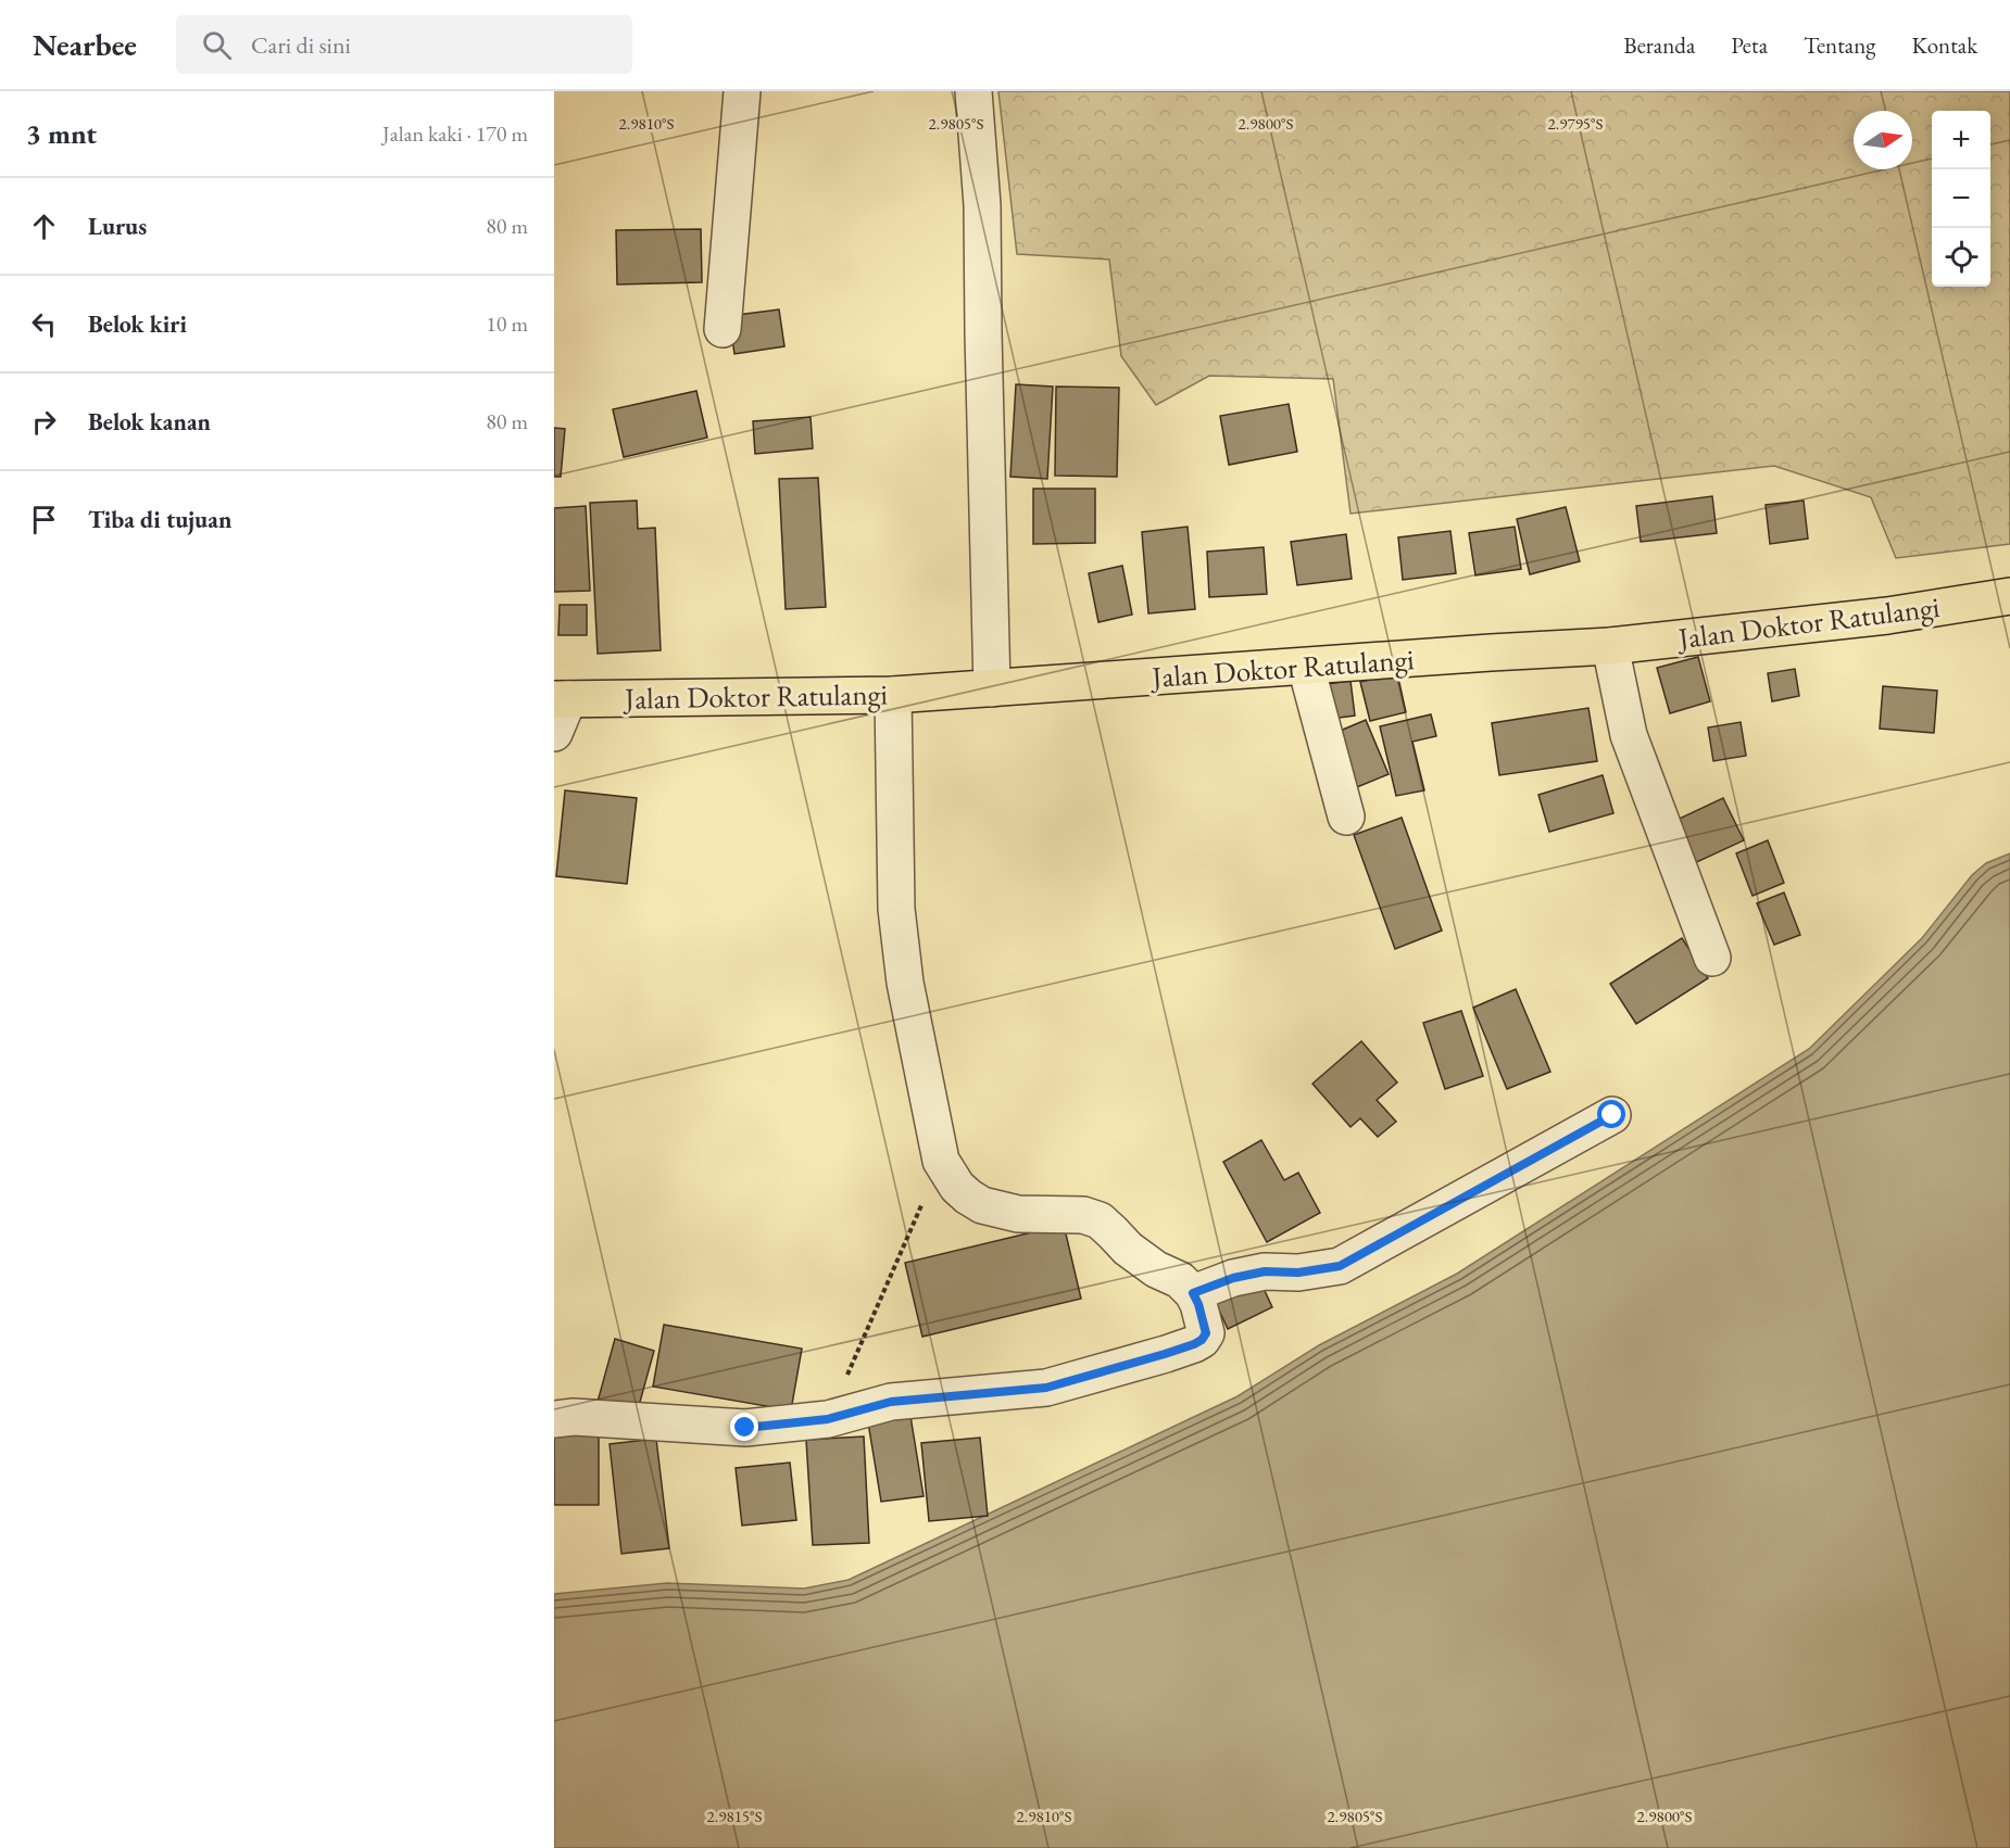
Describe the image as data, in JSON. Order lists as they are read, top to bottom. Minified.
{"streets":{"highway":["Jalan Doktor Ratulangi"]},"north":"right","page":{"header":"Nearbee","search":"Cari di sini","nav":["Beranda","Peta","Tentang","Kontak"],"heading":["3 mnt","Jalan kaki · 170 m"],"map_buttons":["+","−"],"list":[["Lurus","80 m"],["Belok kiri","10 m"],["Belok kanan","80 m"],"Tiba di tujuan"]},"coordinates":["2.9810°S","2.9805°S","2.9800°S","2.9795°S","2.9815°S"]}
